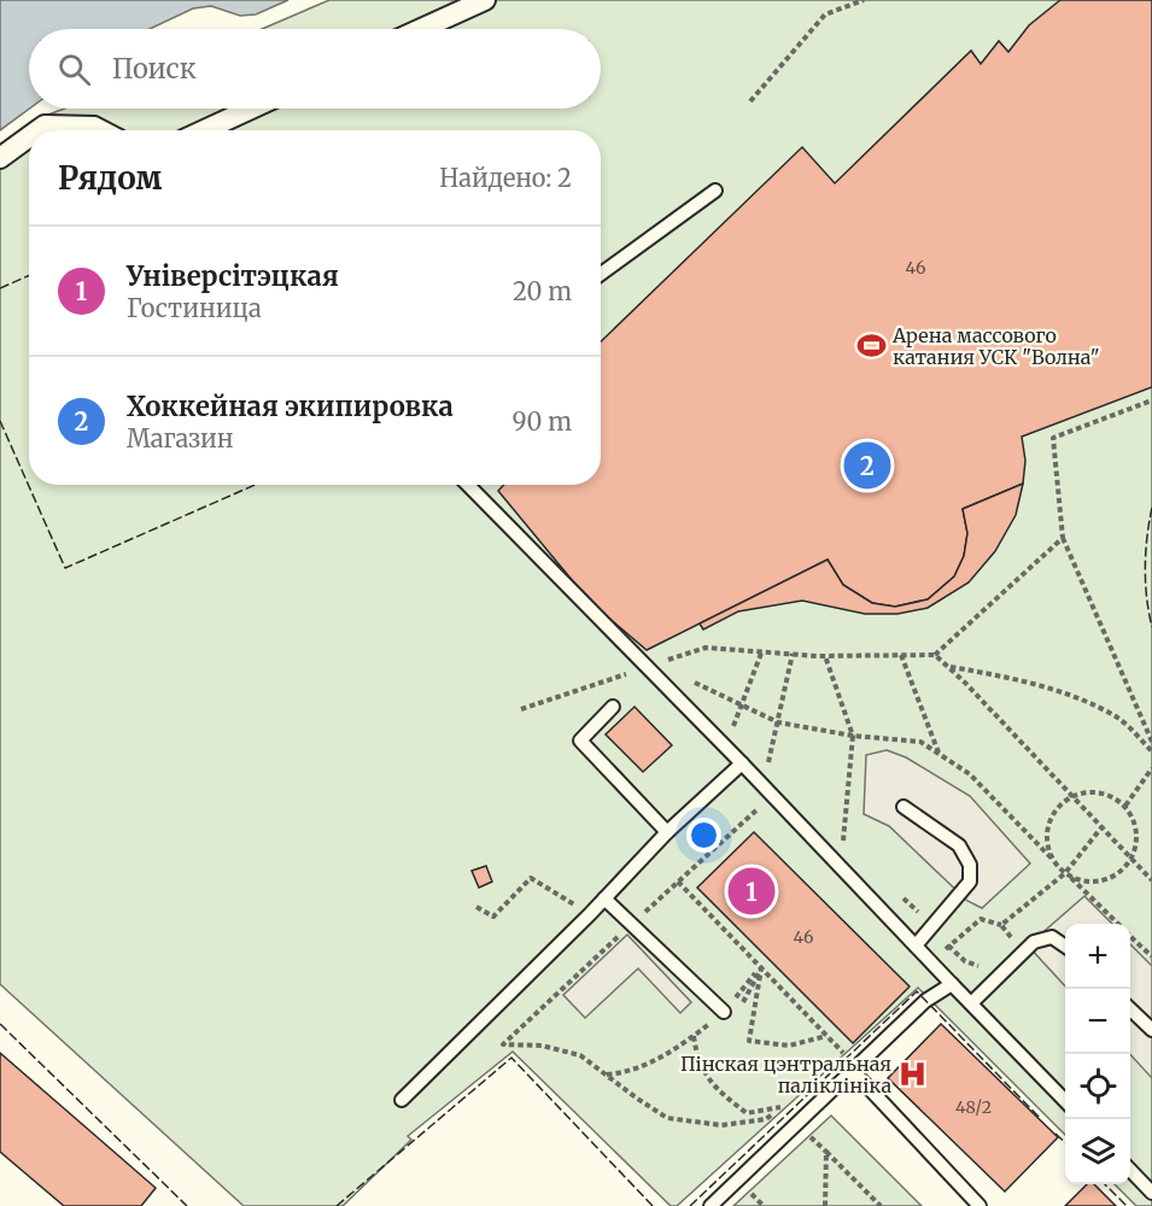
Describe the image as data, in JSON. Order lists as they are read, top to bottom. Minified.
{"places":{"sports":["Арена массового катания УСК \"Волна\""],"hospital":["Пінская цэнтральная паліклініка"]},"house_numbers":["46","46","48/2"],"page":{"search":"Поиск","heading":["Рядом","Найдено: 2"],"list":[{"mark":"1","name":"Універсітэцкая","note":"Гостиница","value":"20 m"},{"mark":"2","name":"Хоккейная экипировка","note":"Магазин","value":"90 m"}],"pins":["2","1"],"map_buttons":["+","−"]}}
